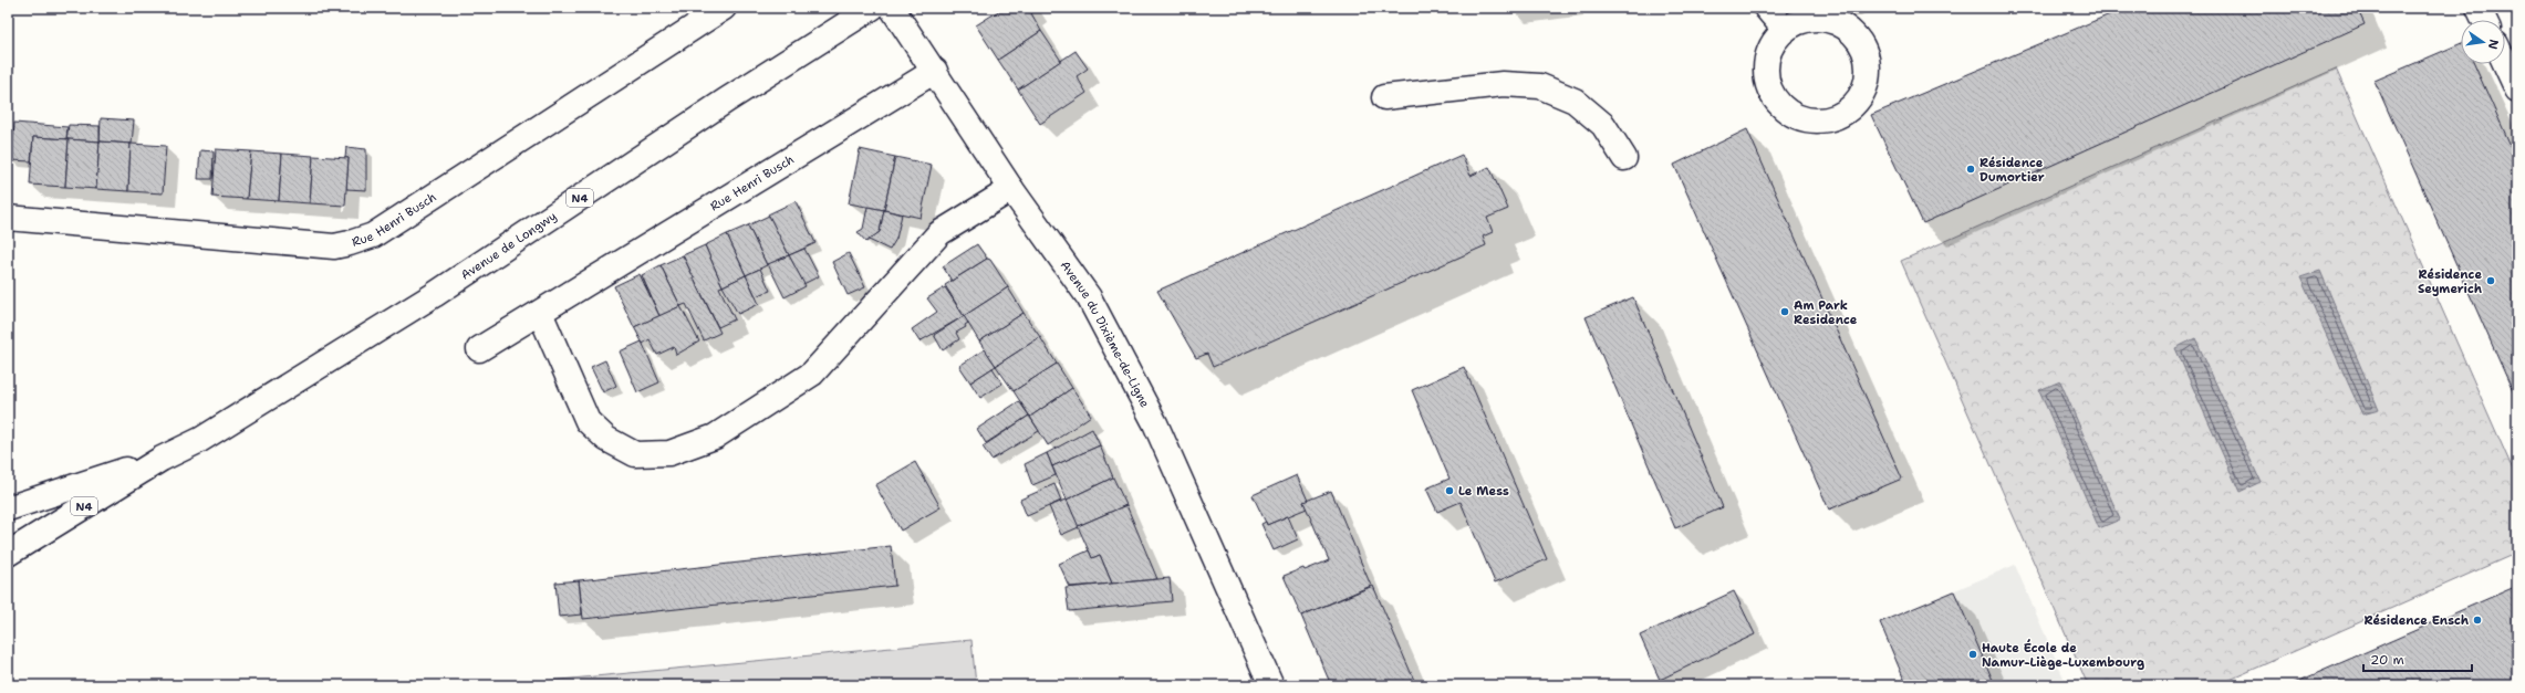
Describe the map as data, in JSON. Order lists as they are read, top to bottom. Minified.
{"streets":{"street":["Rue Henri Busch","N4","Avenue de Longwy","Avenue du Dixième-de-Ligne"]},"crossings":[["Rue Henri Busch","Avenue du Dixième-de-Ligne"]],"places":["Résidence Dumortier","Résidence Seymerich","Am Park Residence","Le Mess","Résidence Ensch","Haute École de Namur-Liège-Luxembourg"],"scale_bar":"20 m","north":"right"}
